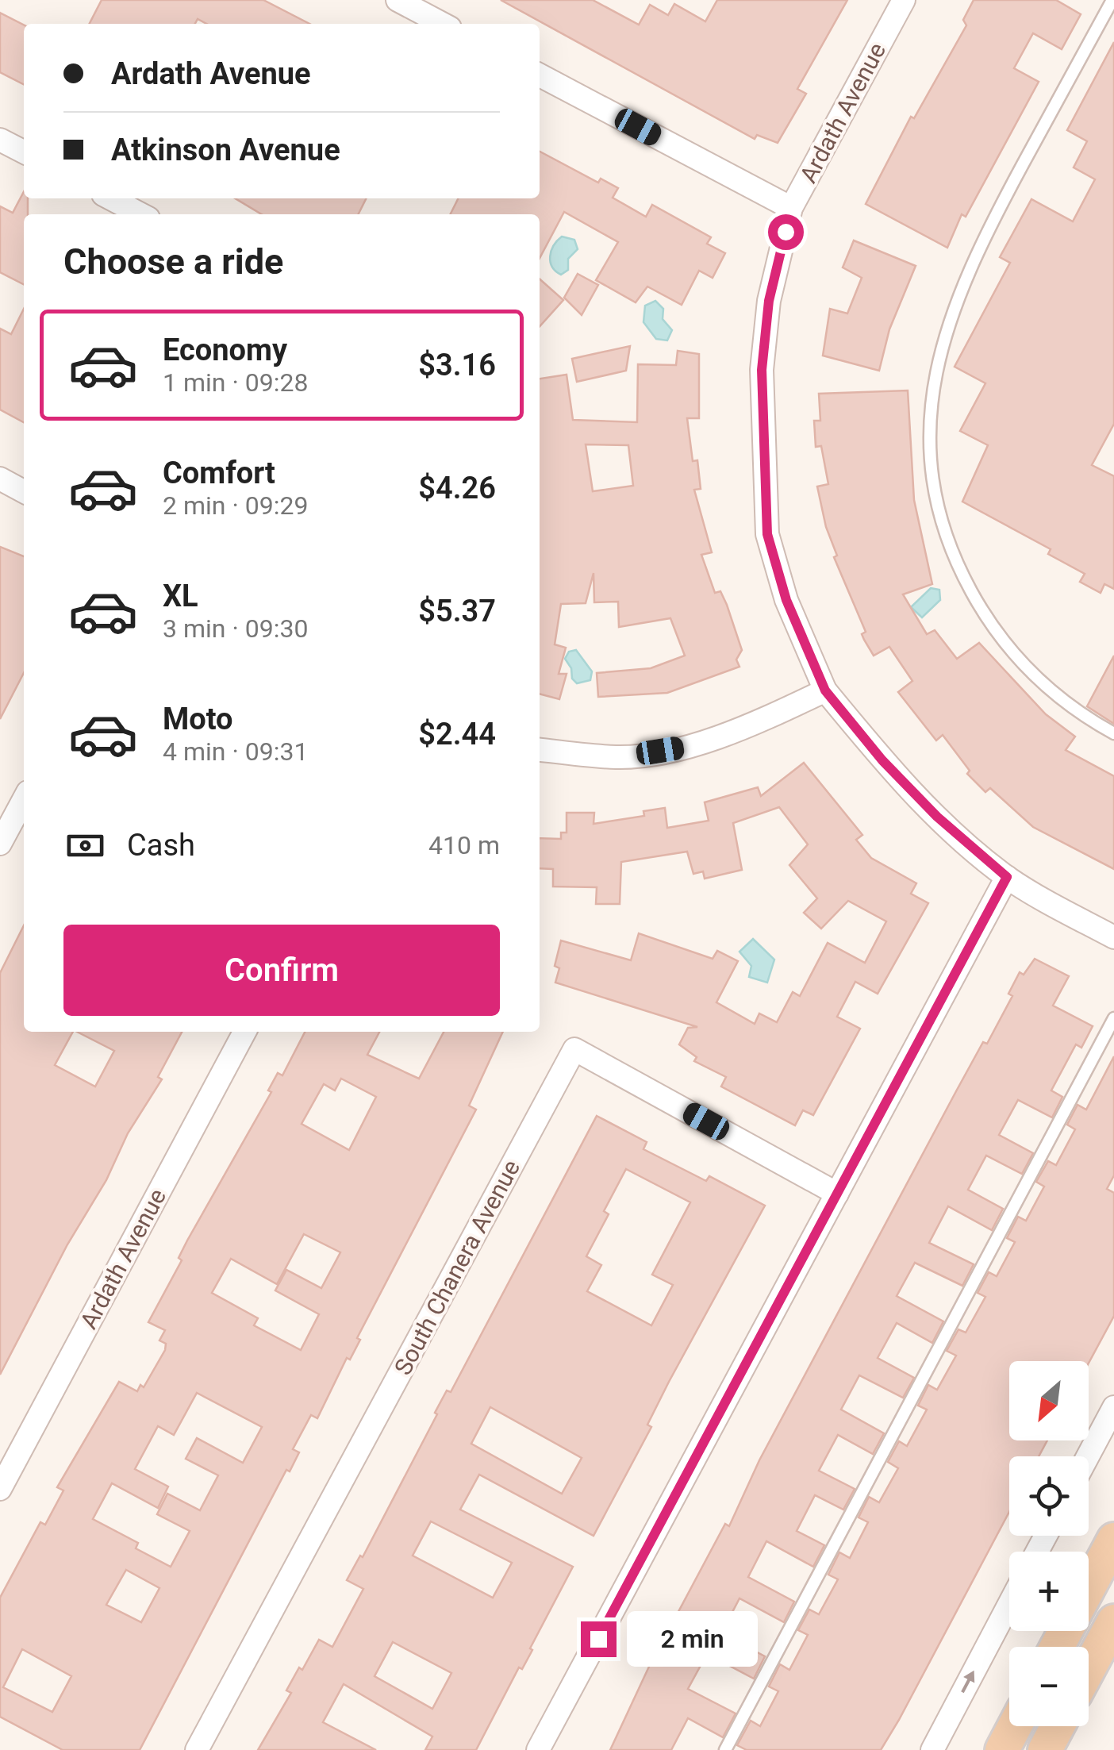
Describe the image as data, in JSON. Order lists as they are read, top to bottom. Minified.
{"streets":{"street":["Ardath Avenue","South Chanera Avenue"]},"north":"bottom left","page":{"banner":["Ardath Avenue","Atkinson Avenue"],"heading":"Choose a ride","list":[{"name":"Economy","note":"1 min · 09:28","value":"$3.16"},{"name":"Comfort","note":"2 min · 09:29","value":"$4.26"},{"name":"XL","note":"3 min · 09:30","value":"$5.37"},{"name":"Moto","note":"4 min · 09:31","value":"$2.44"}],"pay":["Cash","410 m"],"buttons":"Confirm","map_buttons":["+","−"],"bubble":"2 min"}}
